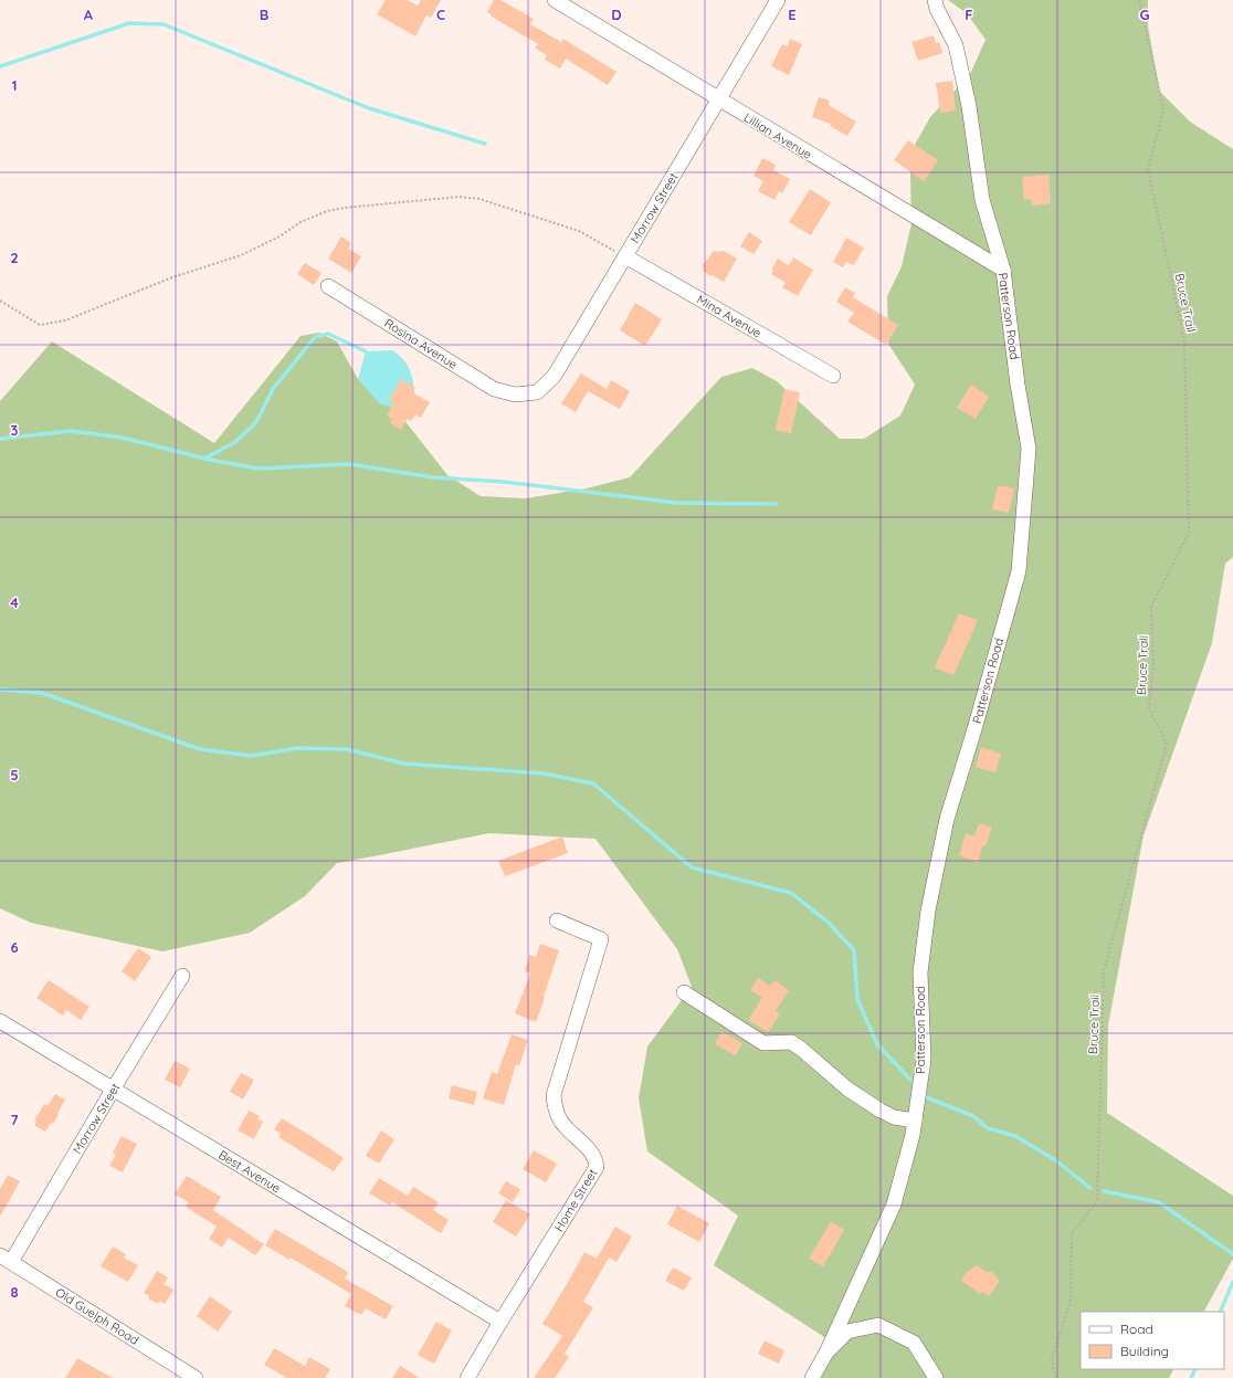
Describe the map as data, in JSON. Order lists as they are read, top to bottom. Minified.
{"streets":{"street":["Lillian Avenue","Morrow Street","Mina Avenue","Patterson Road","Rosina Avenue","Best Avenue","Home Street","Old Guelph Road"],"path":["Bruce Trail"]},"crossings":[["Lillian Avenue","Morrow Street"],["Lillian Avenue","Patterson Road"],["Morrow Street","Mina Avenue"],["Morrow Street","Rosina Avenue"],["Morrow Street","Best Avenue"],["Morrow Street","Old Guelph Road"],["Best Avenue","Home Street"]],"legend":["Road","Building"],"grid":{"columns":["A","B","C","D","E","F","G"],"rows":["1","2","3","4","5","6","7","8"]}}
